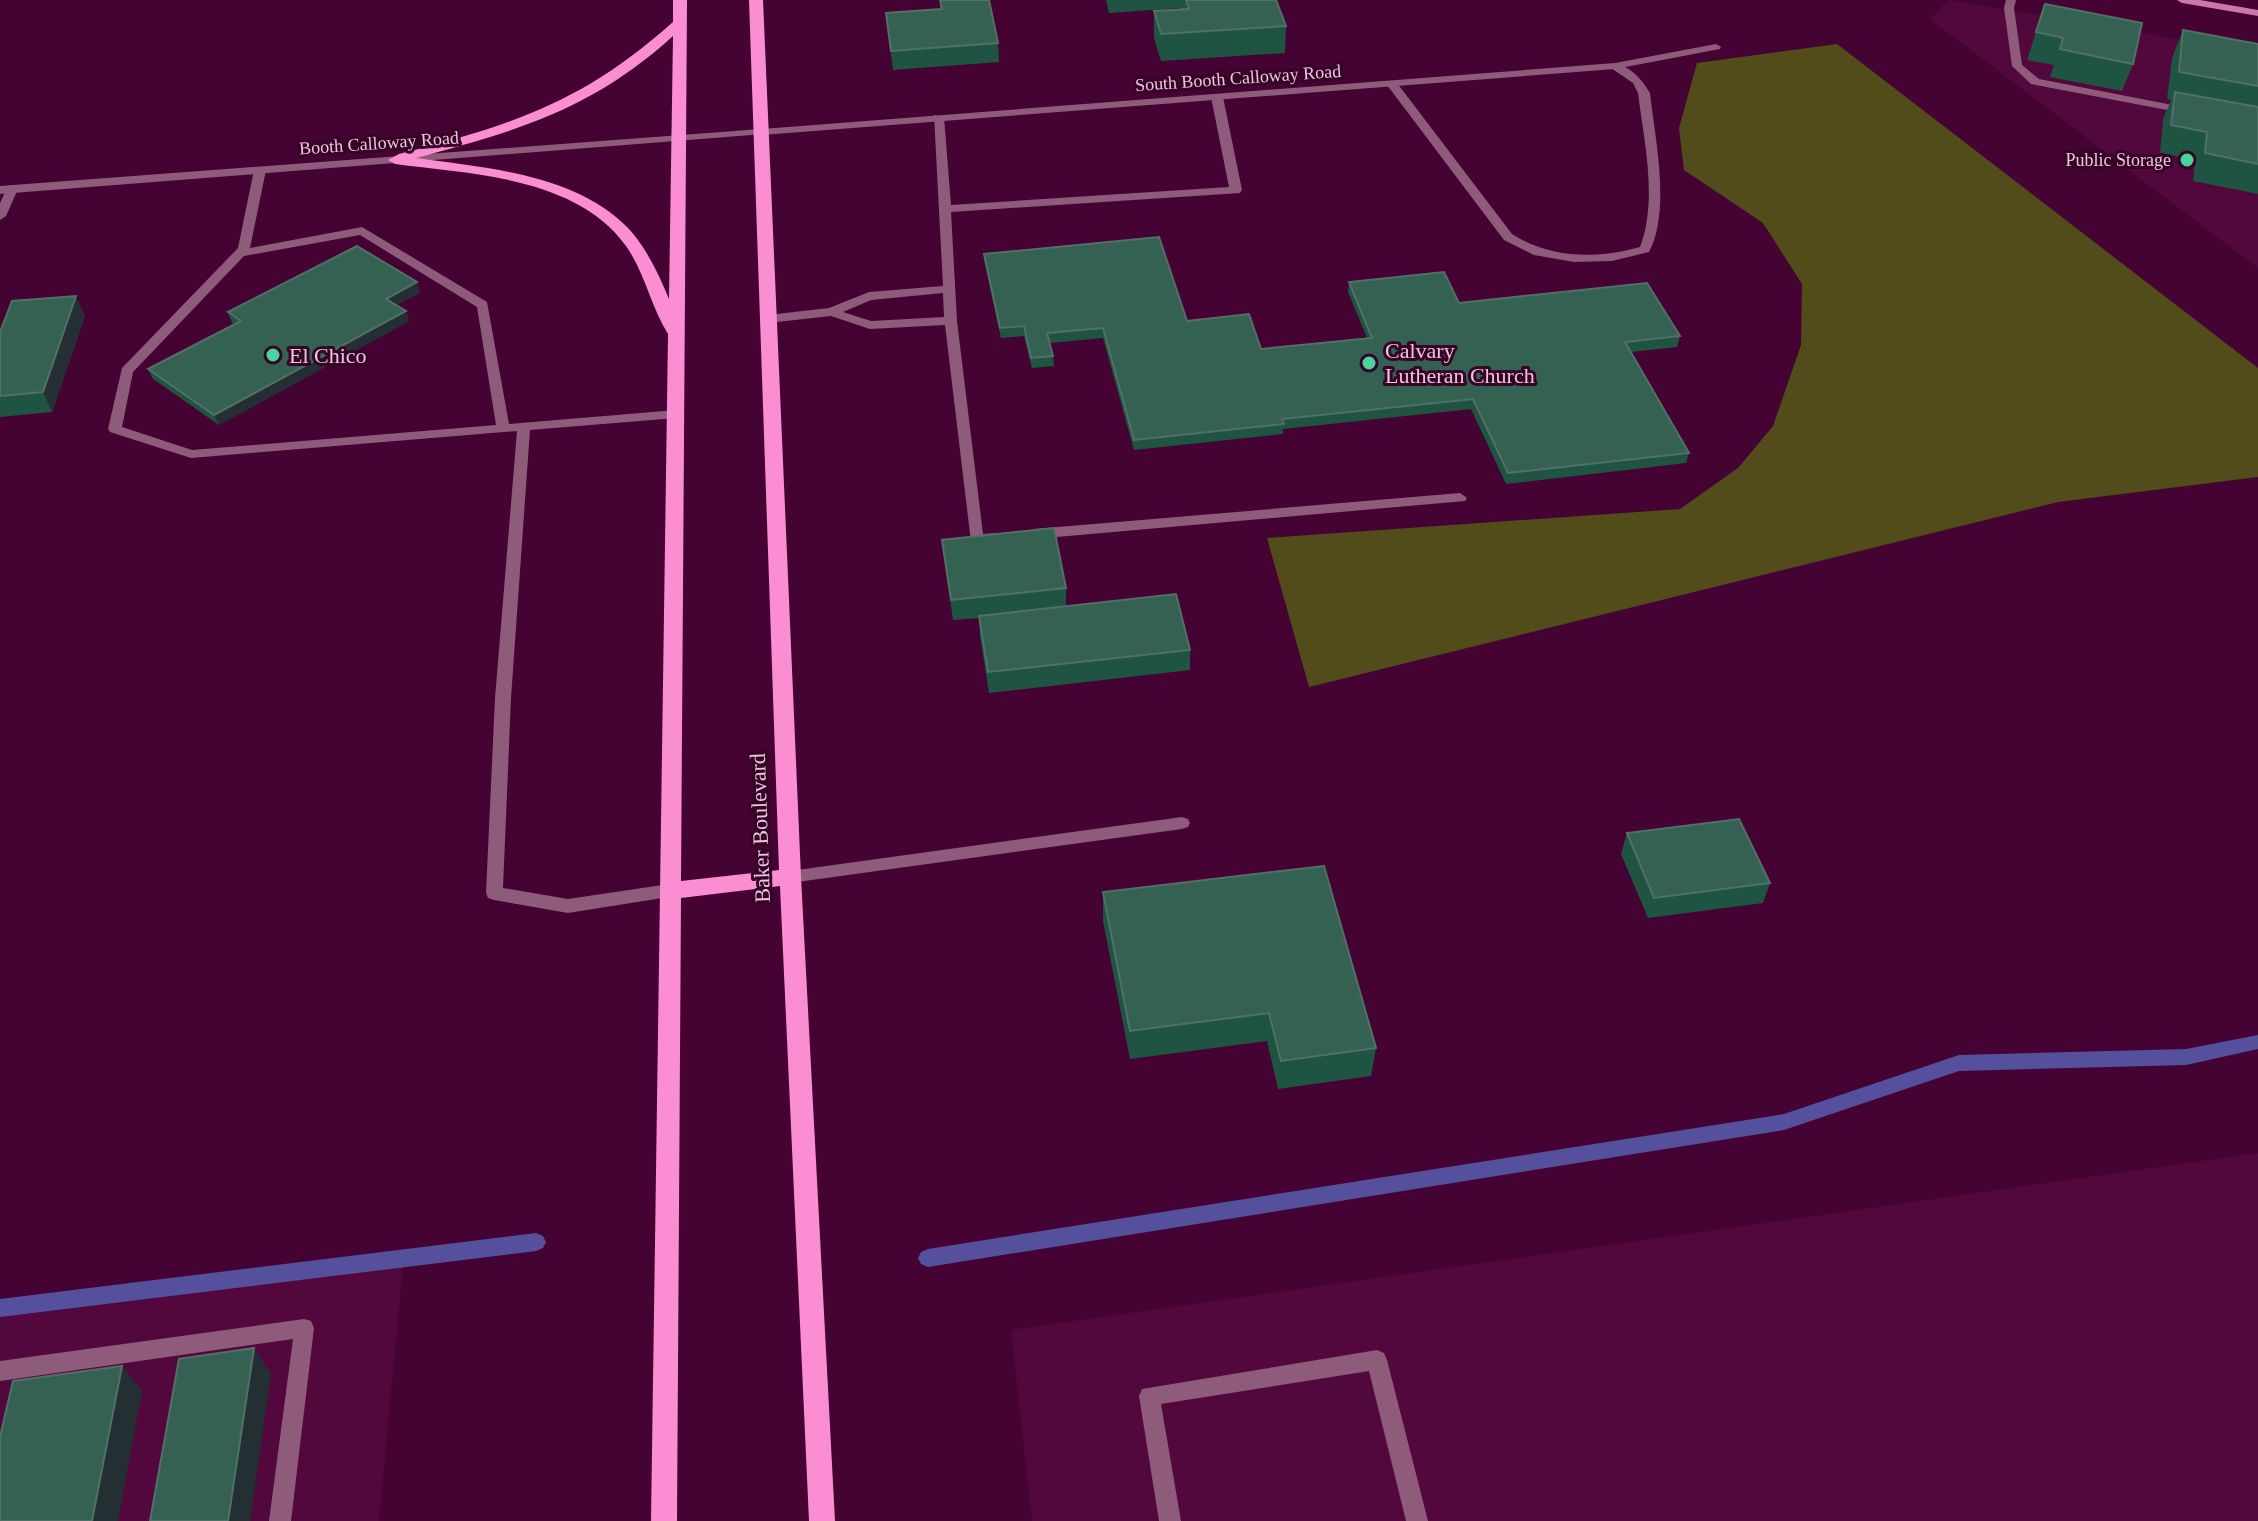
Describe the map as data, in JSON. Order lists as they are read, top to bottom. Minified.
{"streets":{"main road":["Baker Boulevard"],"street":["South Booth Calloway Road","Booth Calloway Road"]},"crossings":[["South Booth Calloway Road","Booth Calloway Road"],["South Booth Calloway Road","Baker Boulevard"],["Booth Calloway Road","Baker Boulevard"]],"places":["Public Storage","El Chico","Calvary Lutheran Church"]}
